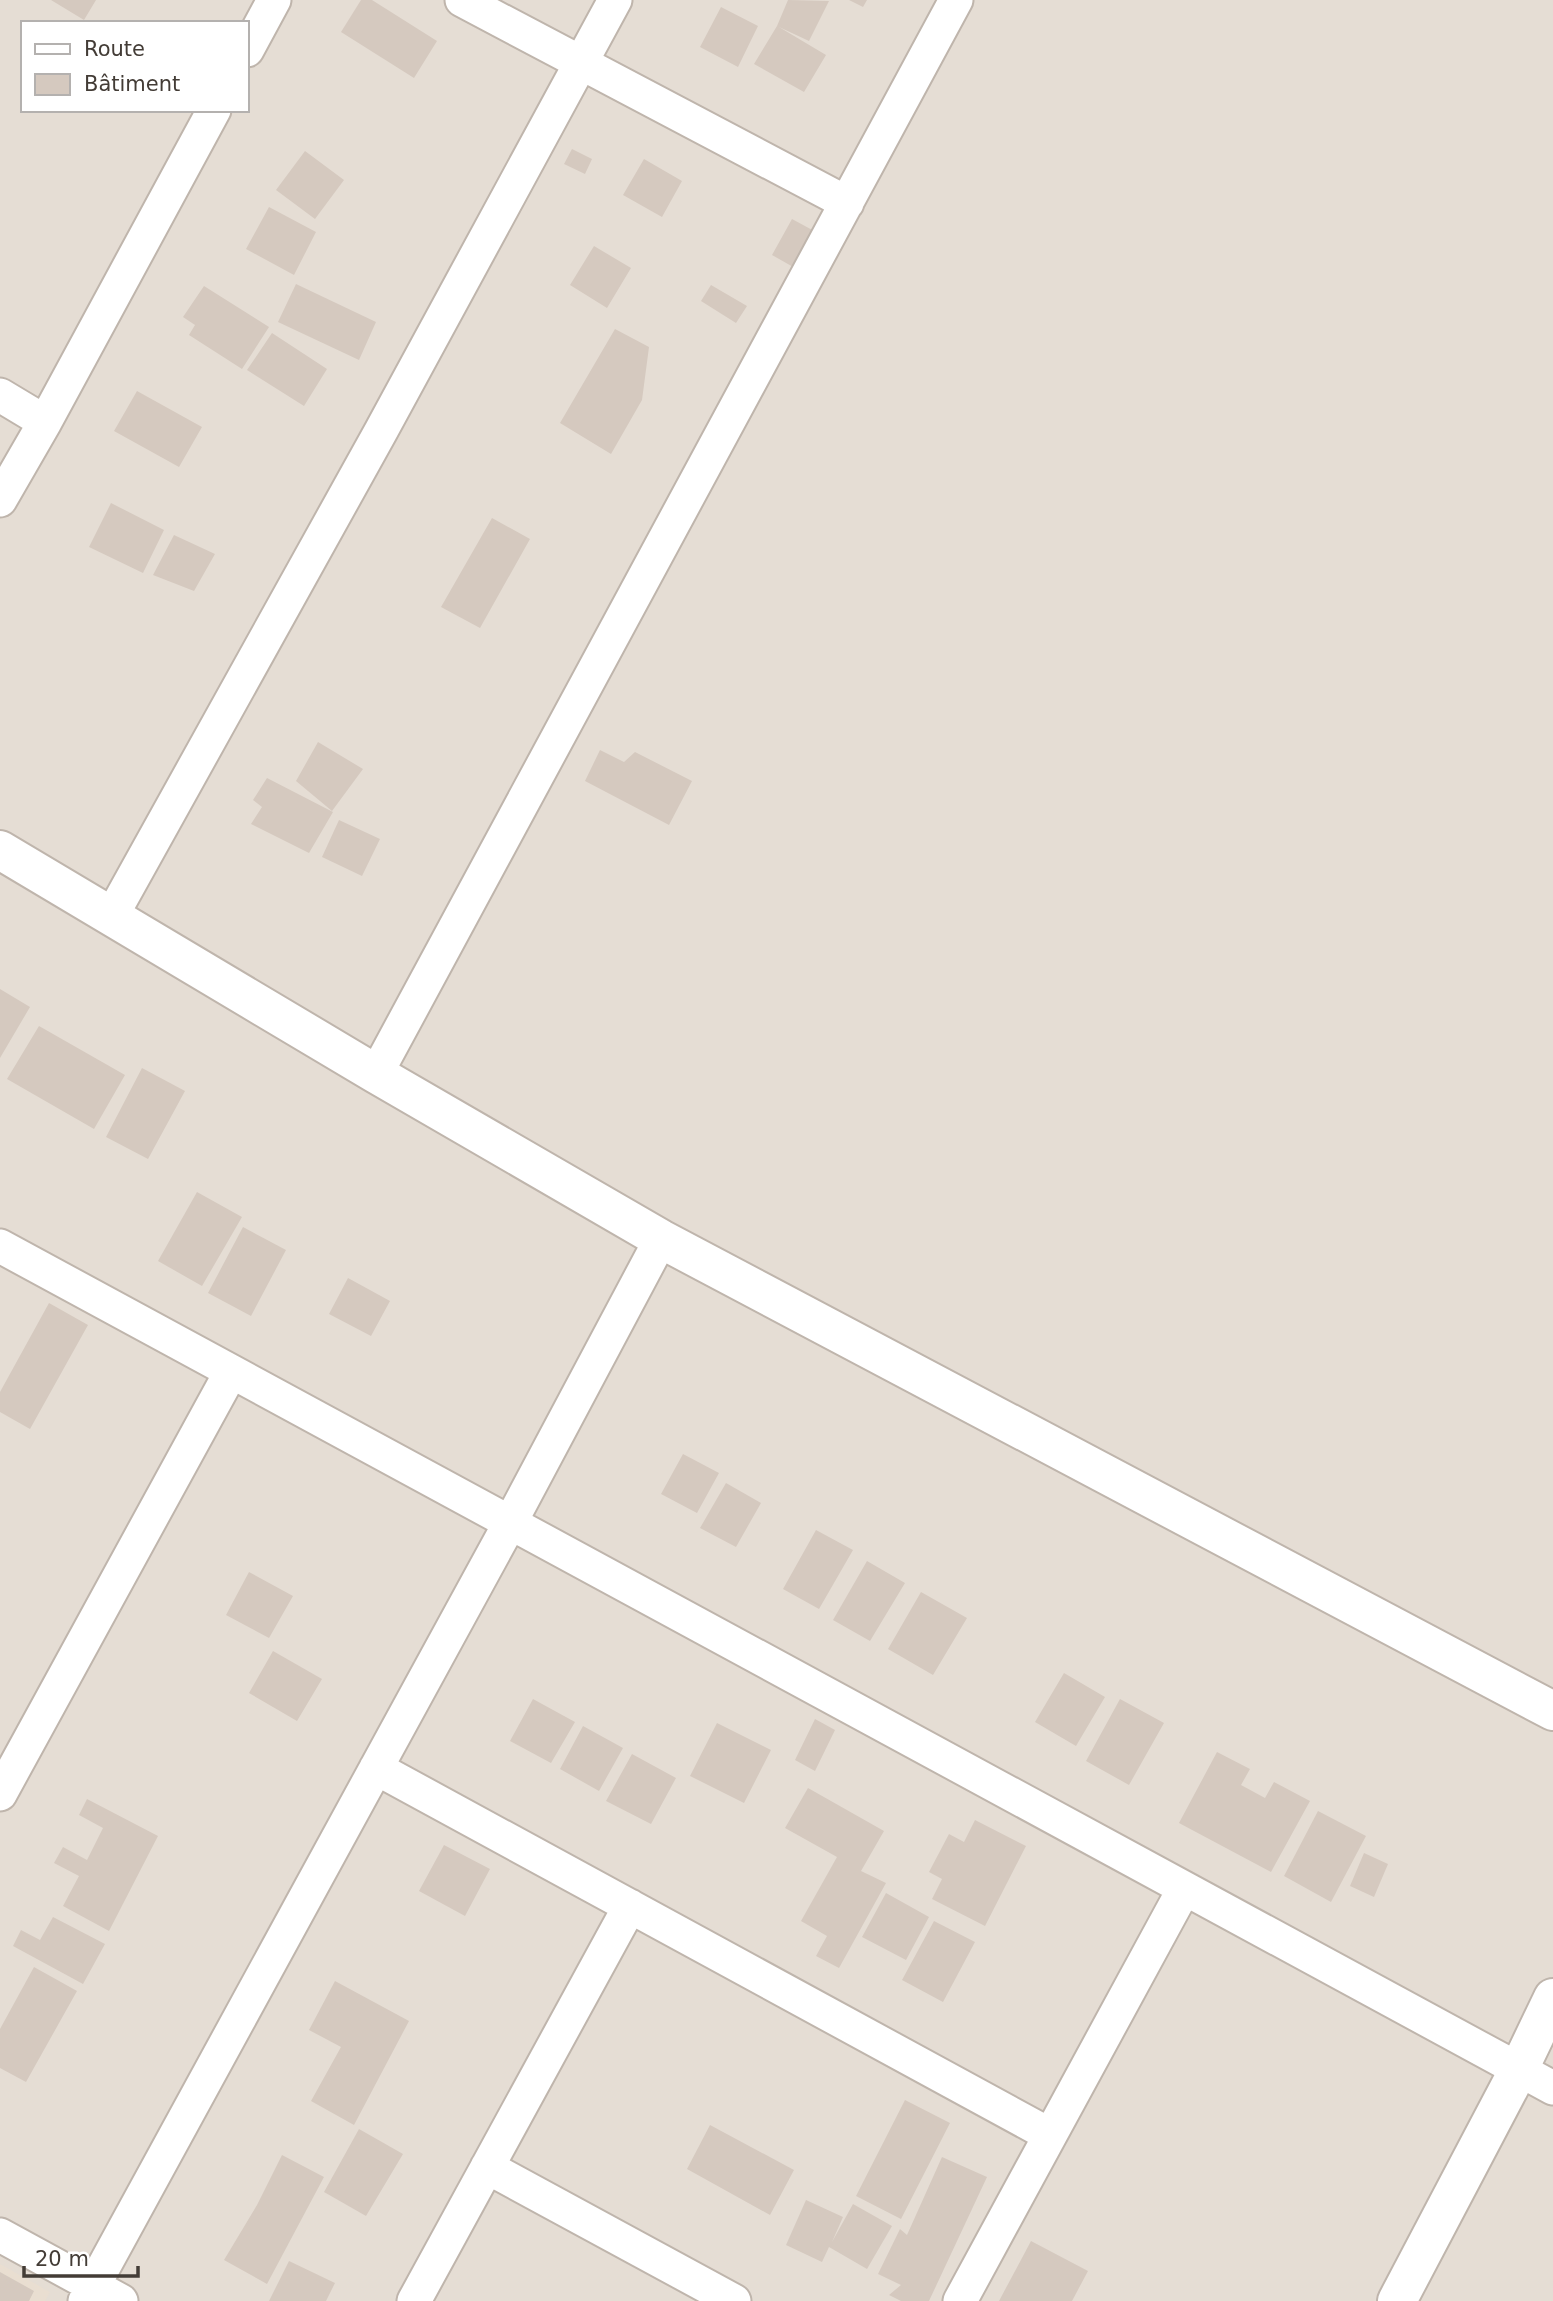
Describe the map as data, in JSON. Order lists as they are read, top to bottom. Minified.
{"legend":["Route","Bâtiment"],"scale_bar":"20 m"}
